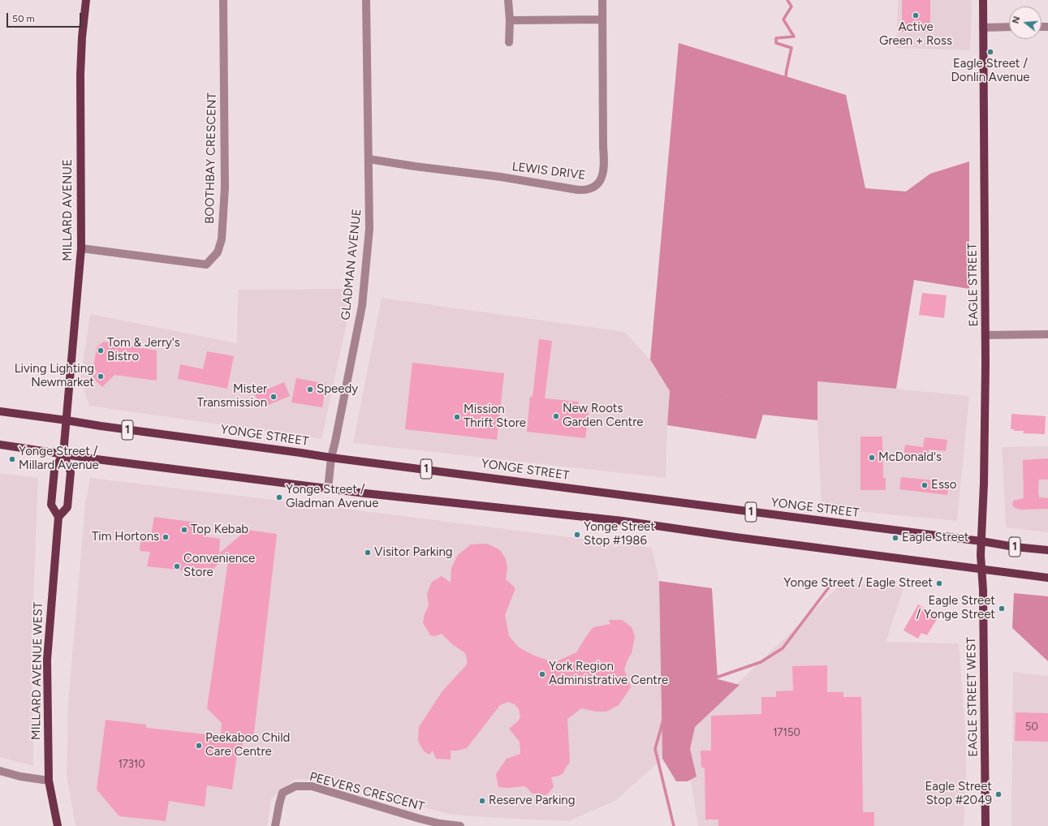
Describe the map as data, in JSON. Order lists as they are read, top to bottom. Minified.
{"streets":{"main road":["MILLARD AVENUE","EAGLE STREET","1","YONGE STREET","MILLARD AVENUE WEST","EAGLE STREET WEST"],"street":["BOOTHBAY CRESCENT","LEWIS DRIVE","GLADMAN AVENUE","PEEVERS CRESCENT"]},"crossings":[["BOOTHBAY CRESCENT","MILLARD AVENUE"],["LEWIS DRIVE","GLADMAN AVENUE"],["MILLARD AVENUE","YONGE STREET"],["GLADMAN AVENUE","1"],["GLADMAN AVENUE","YONGE STREET"],["EAGLE STREET","1"],["EAGLE STREET","YONGE STREET"],["EAGLE STREET","EAGLE STREET WEST"],["1","EAGLE STREET WEST"]],"places":["Active Green + Ross","Eagle Street / Donlin Avenue","Tom & Jerry's Bistro","Living Lighting Newmarket","Speedy","Mister Transmission","New Roots Garden Centre","Mission Thrift Store","McDonald's","Yonge Street / Millard Avenue","Esso","Yonge Street / Gladman Avenue","Top Kebab","Yonge Street Stop #1986","Tim Hortons","Eagle Street","Visitor Parking","Convenience Store","Yonge Street / Eagle Street","Eagle Street / Yonge Street","York Region Administrative Centre","Peekaboo Child Care Centre","Eagle Street Stop #2049","Reserve Parking"],"house_numbers":["50","17150","17310"],"scale_bar":"50 m","north":"left"}
